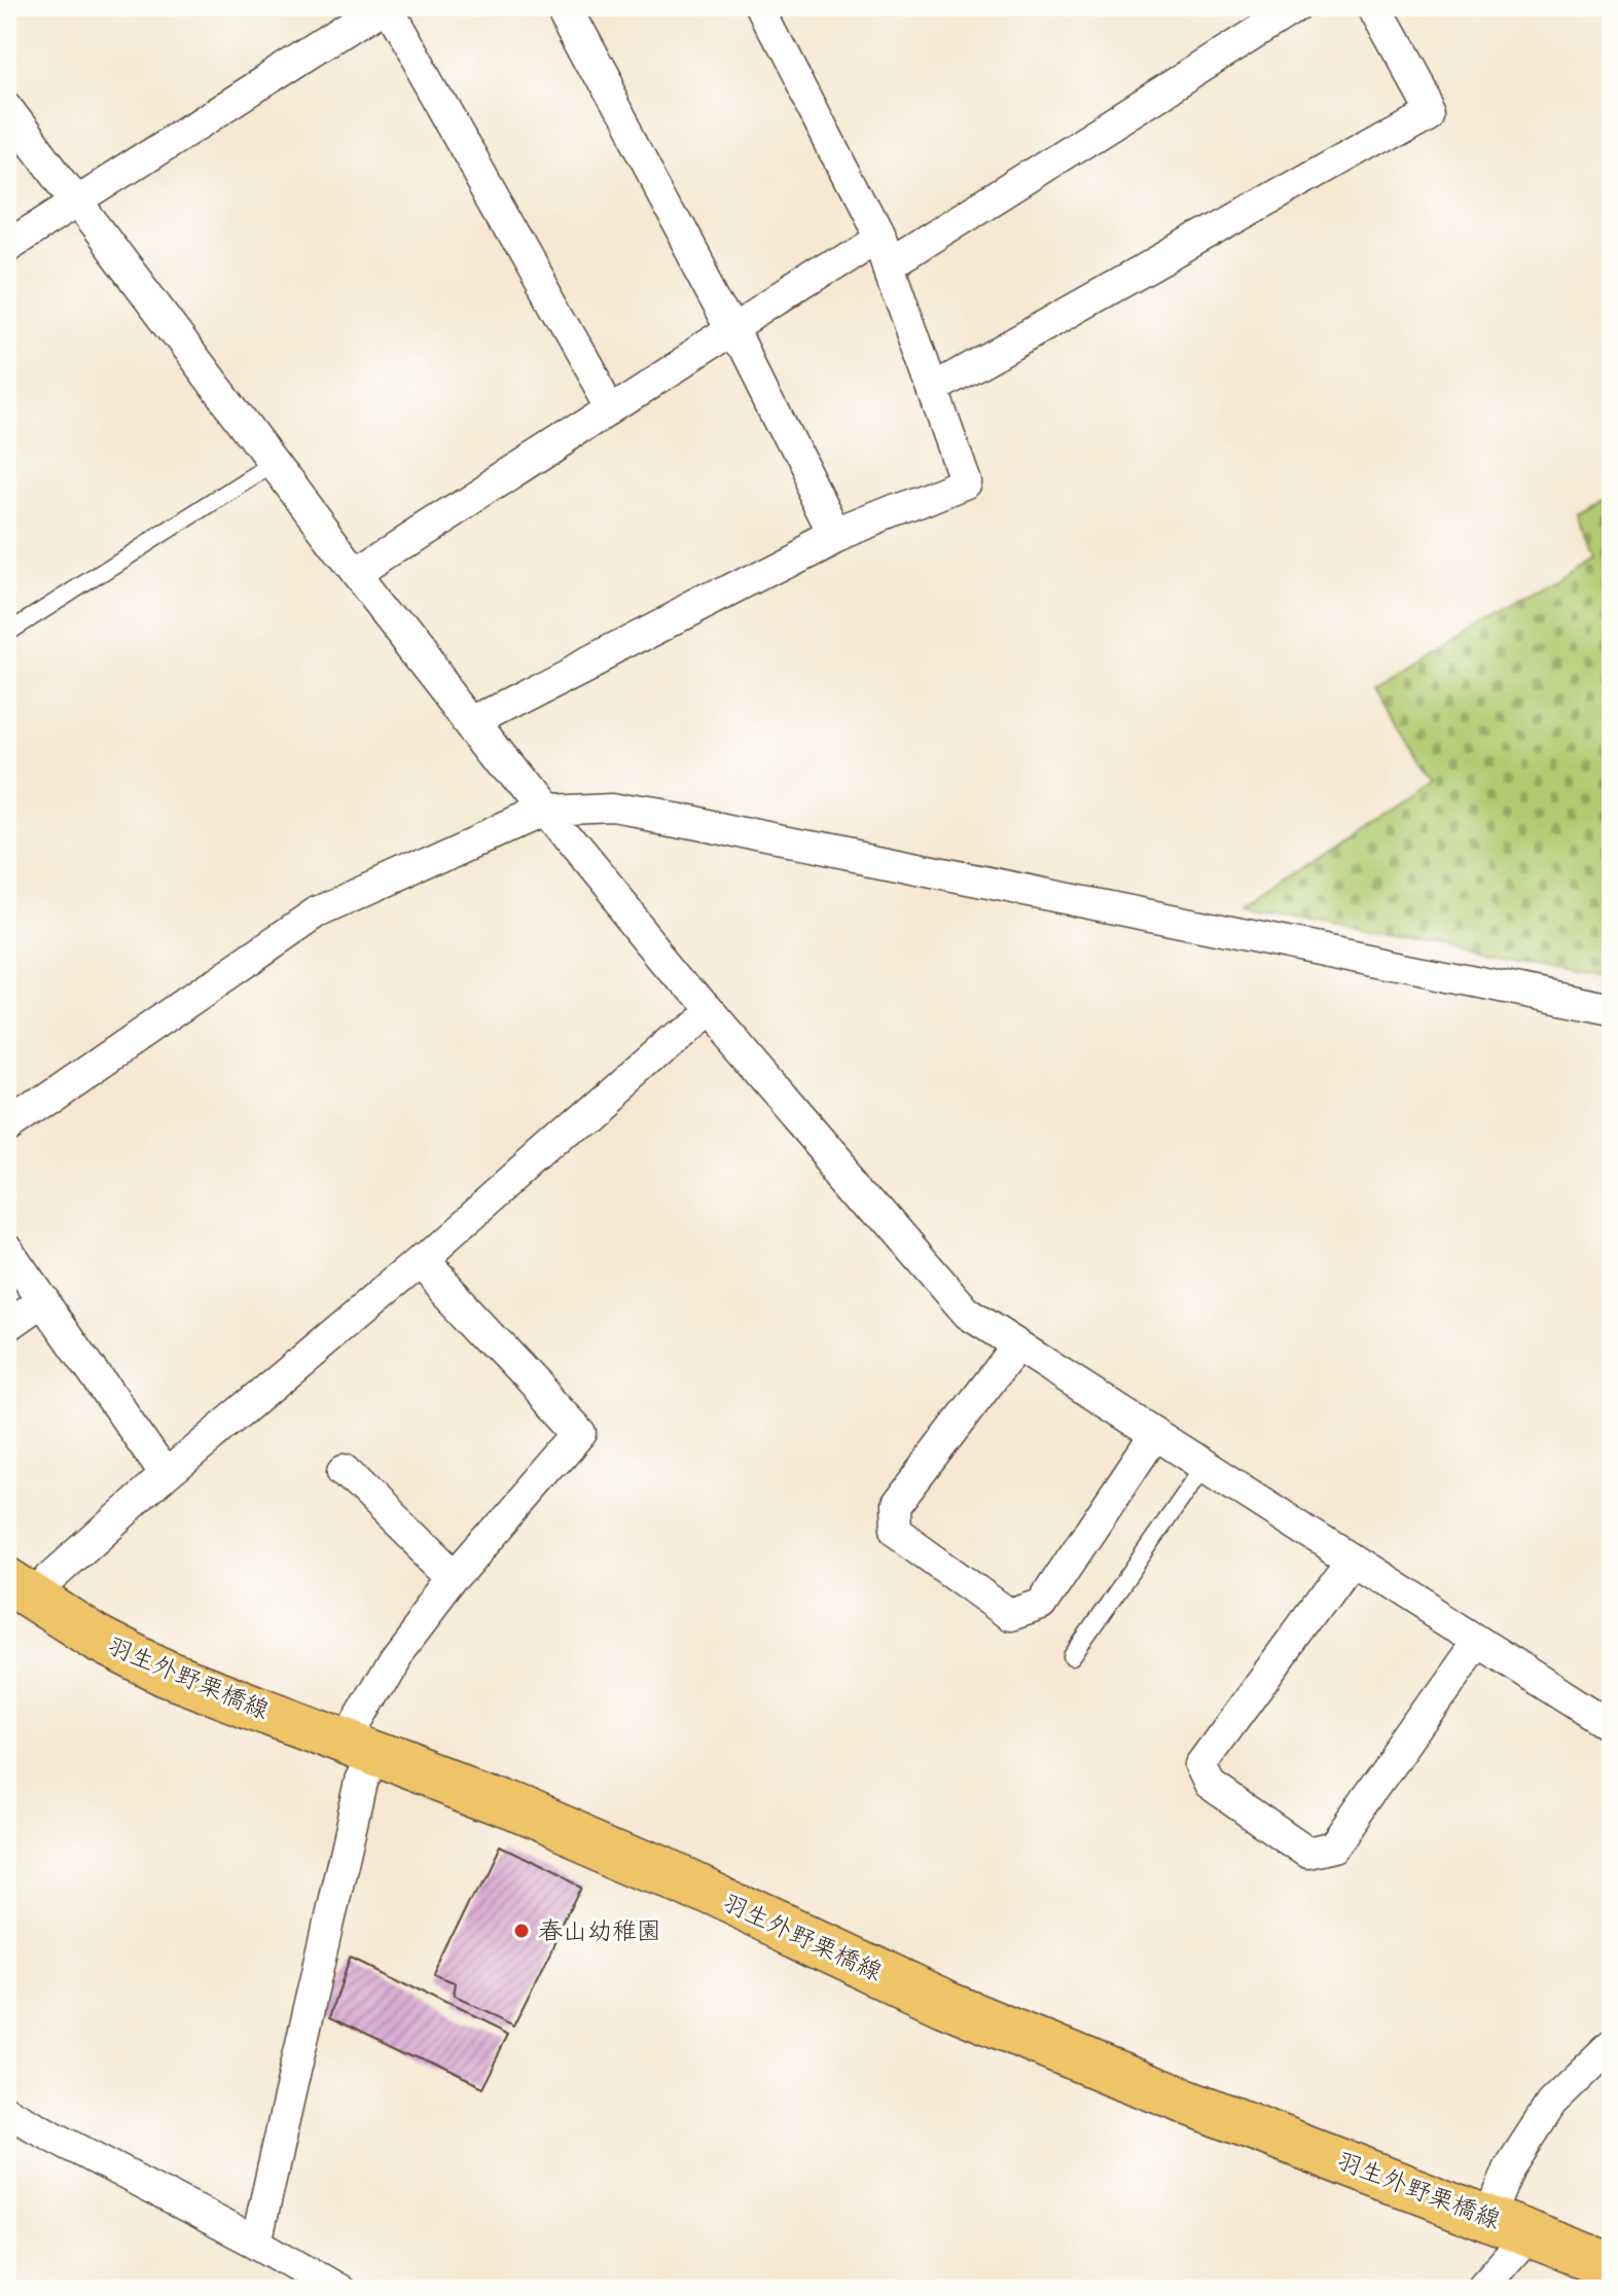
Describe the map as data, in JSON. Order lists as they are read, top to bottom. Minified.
{"streets":{"main road":["羽生外野栗橋線"]},"places":["春山幼稚園"]}
